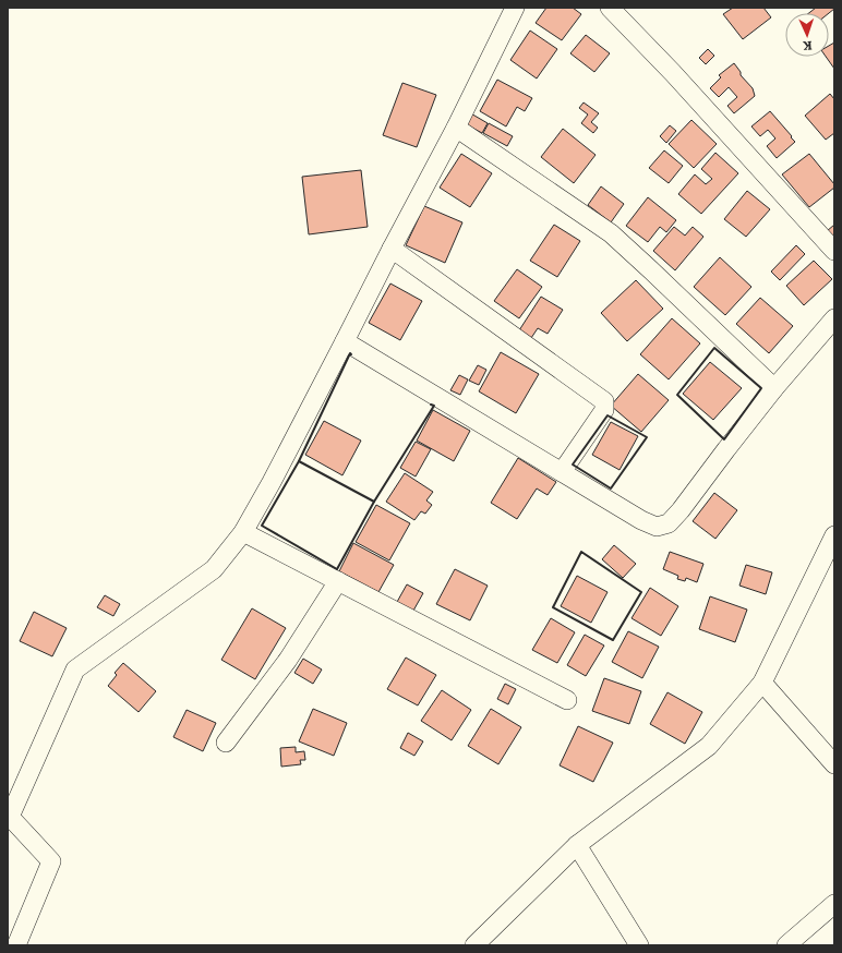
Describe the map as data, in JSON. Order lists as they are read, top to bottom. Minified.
{"north":"bottom"}
